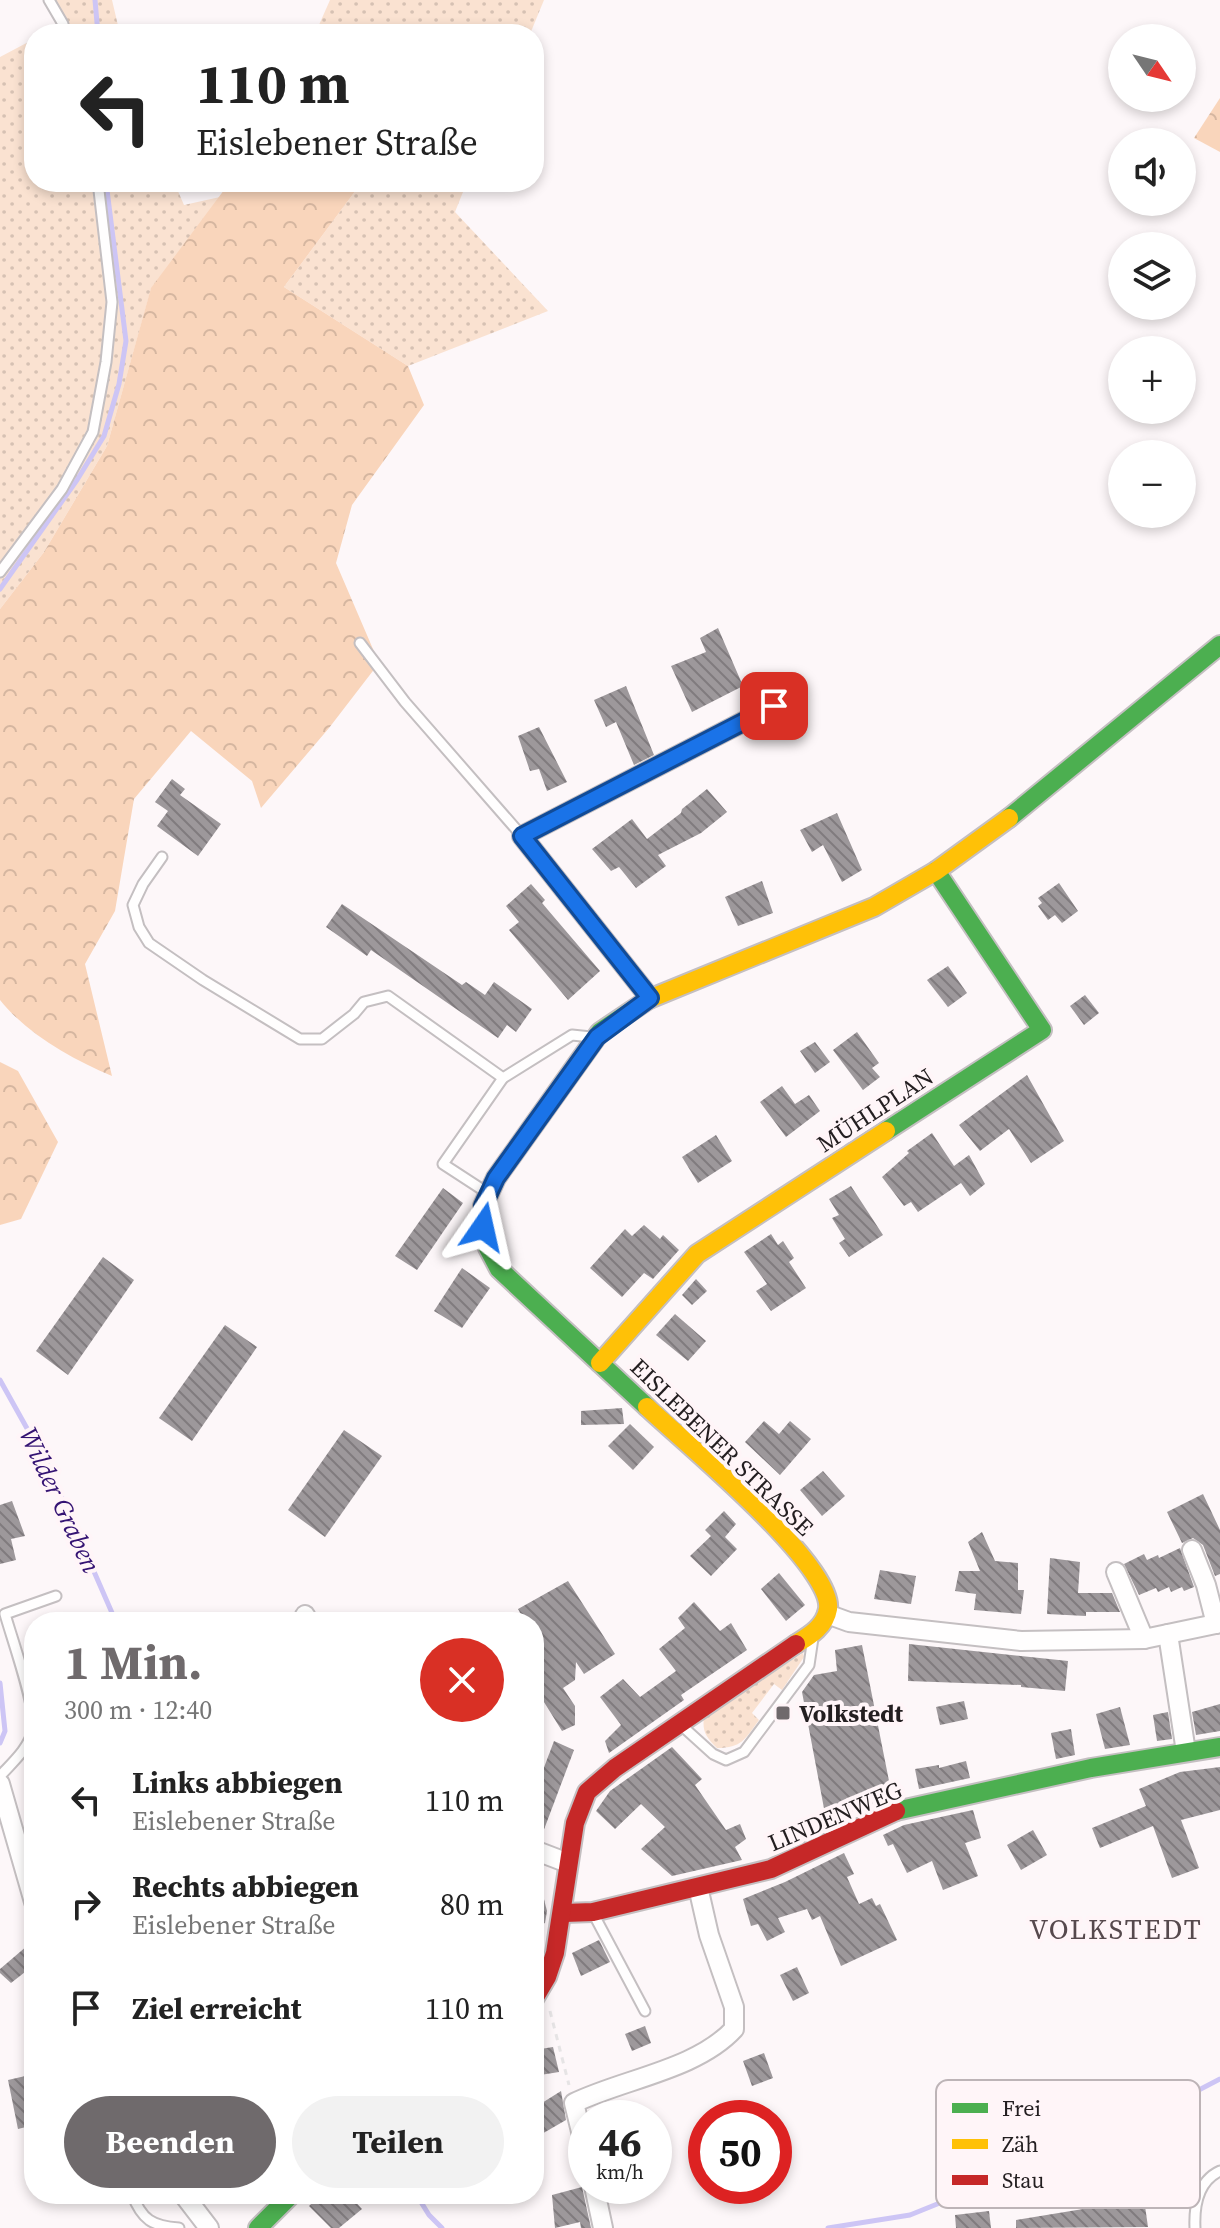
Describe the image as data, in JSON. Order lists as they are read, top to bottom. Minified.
{"streets":{"main road":["MÜHLPLAN","EISLEBENER STRASSE","LINDENWEG"]},"crossings":[["MÜHLPLAN","EISLEBENER STRASSE"]],"districts":["VOLKSTEDT"],"water":["Wilder Graben"],"places":{"transit":["Volkstedt"]},"legend":["Frei","Zäh","Stau"],"north":"bottom right","page":{"map_buttons":["+","−"],"turn":["110 m","Eislebener Straße"],"heading":["1 Min.","300 m · 12:40"],"list":[{"name":"Links abbiegen","note":"Eislebener Straße","value":"110 m"},{"name":"Rechts abbiegen","note":"Eislebener Straße","value":"80 m"},{"name":"Ziel erreicht","value":"110 m"}],"buttons":["Beenden","Teilen"],"speed":"46 km/h","limit":"50"}}
